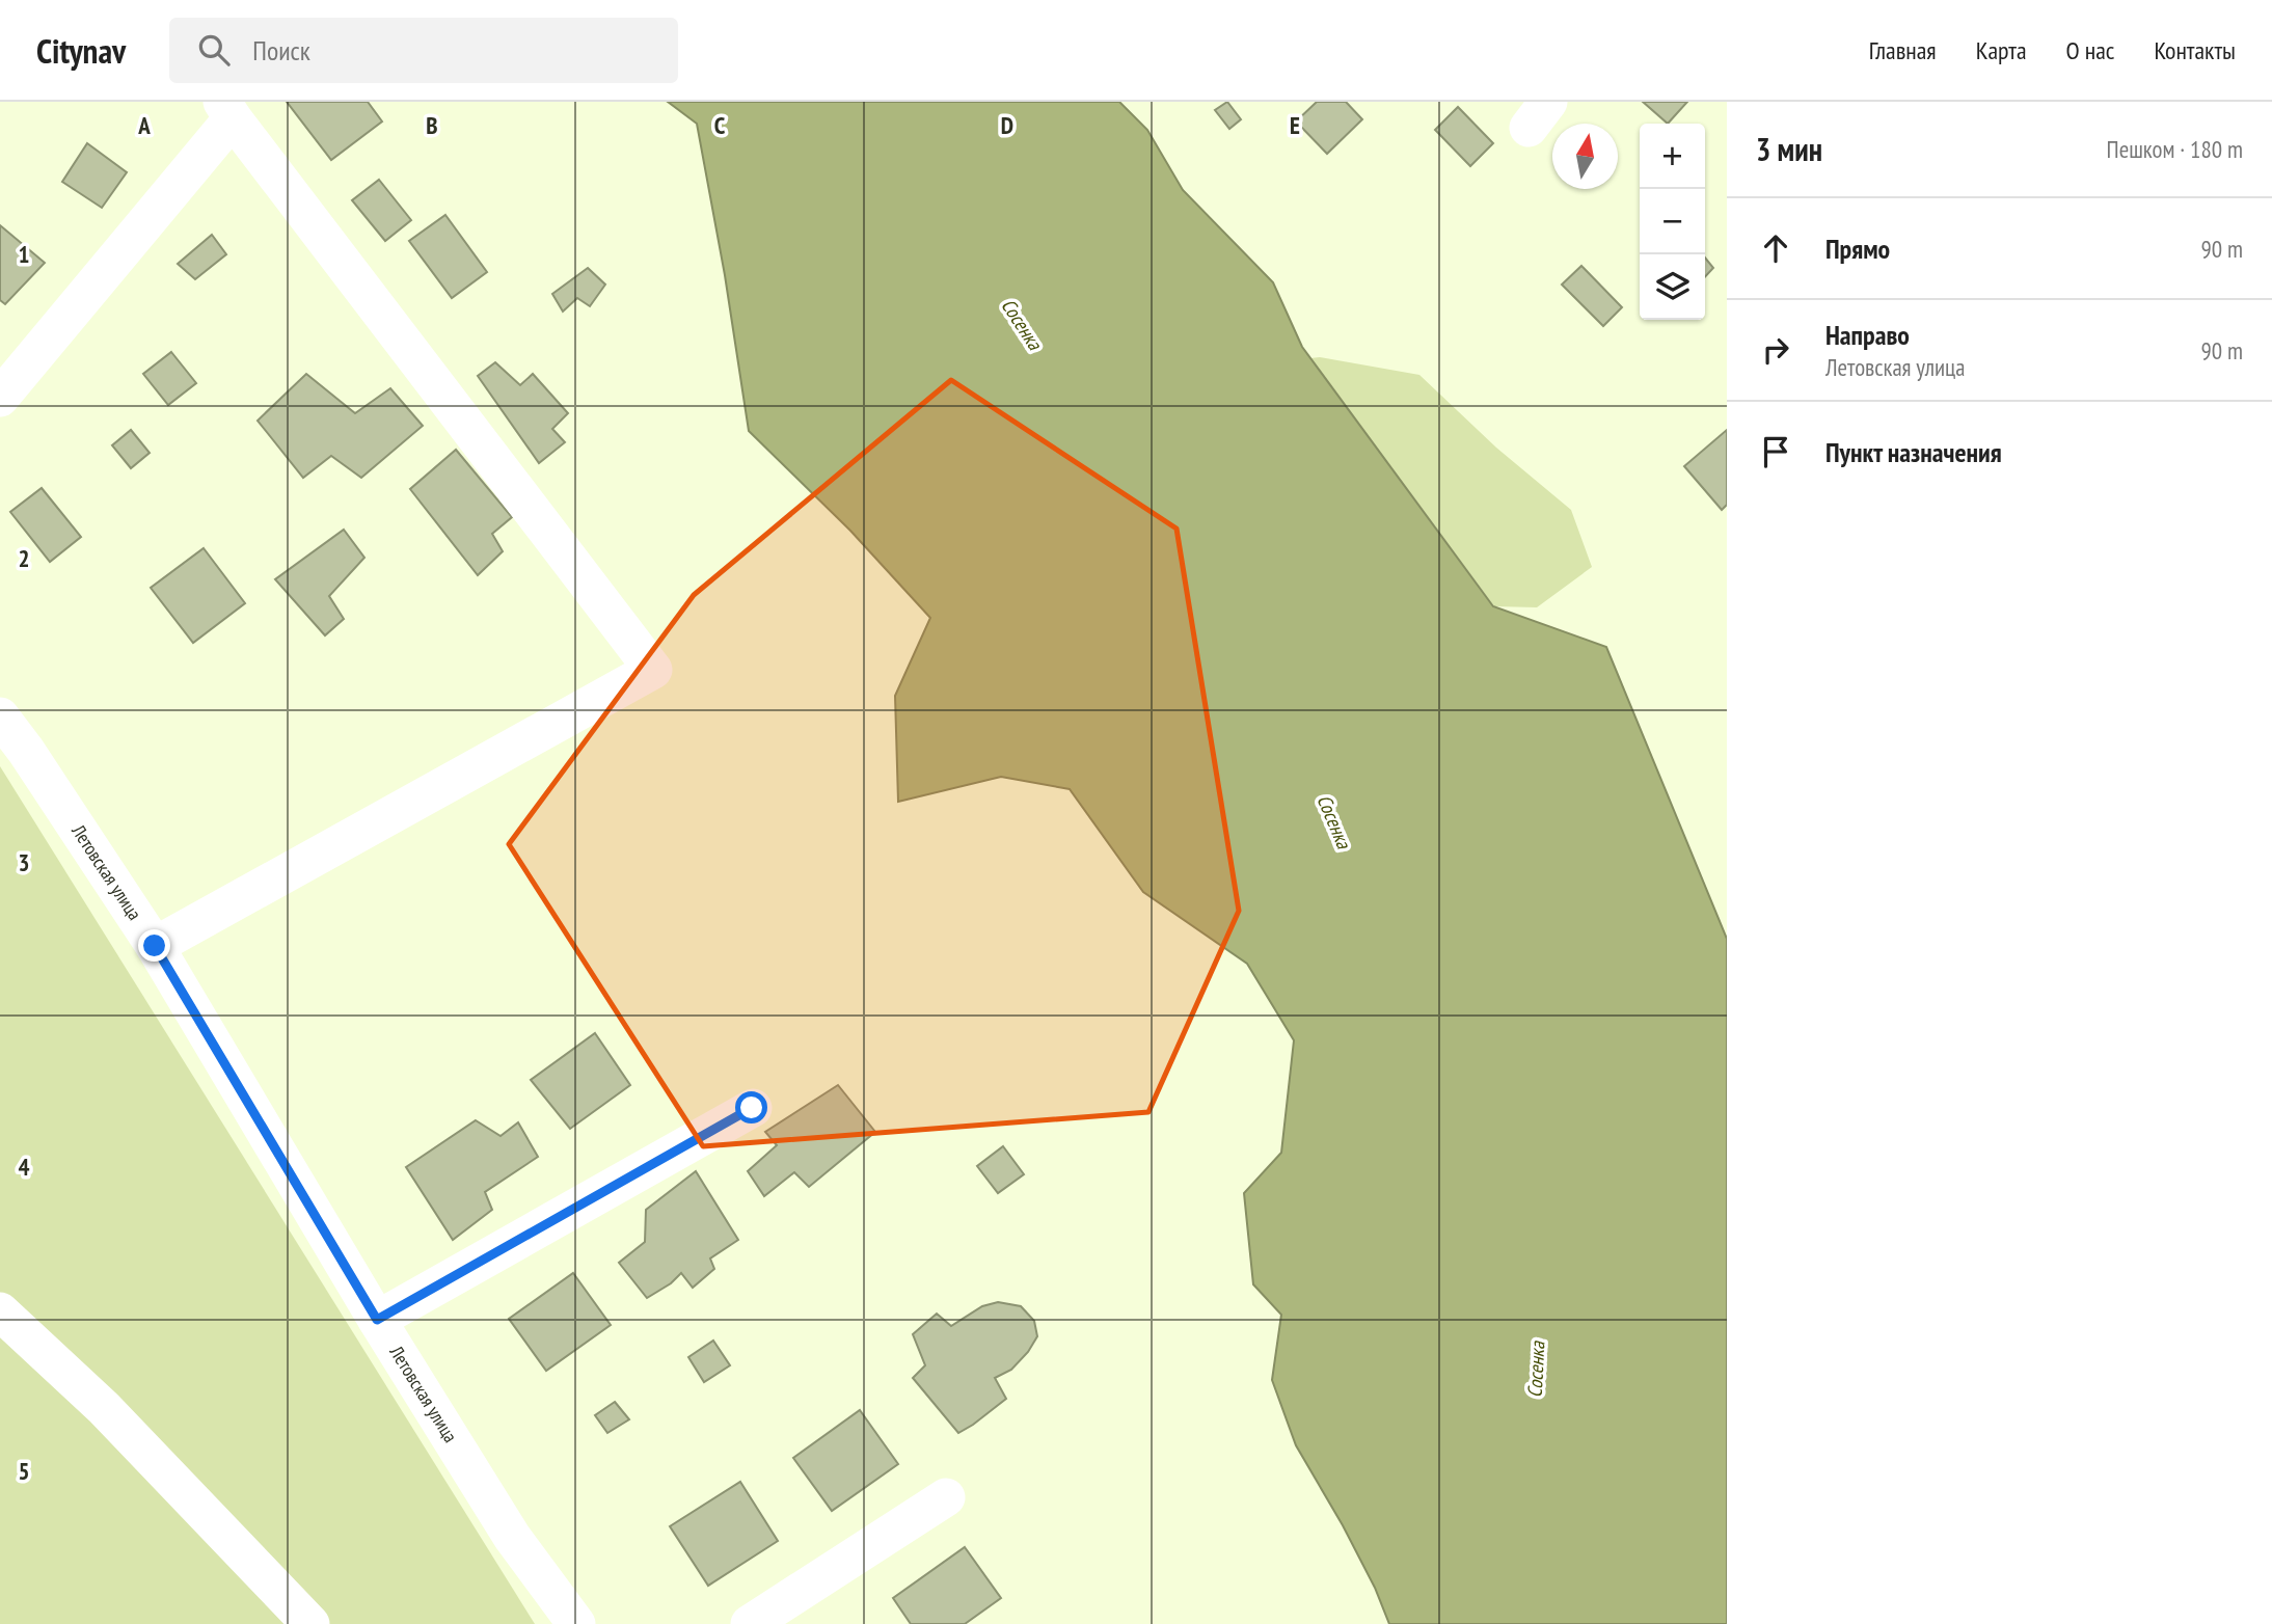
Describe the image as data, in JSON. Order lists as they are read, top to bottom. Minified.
{"streets":{"street":["Летовская улица"]},"water":["Сосенка"],"north":"top","page":{"header":"Citynav","search":"Поиск","nav":["Главная","Карта","О нас","Контакты"],"heading":["3 мин","Пешком · 180 m"],"map_buttons":["+","−"],"list":[["Прямо","90 m"],["Направо","Летовская улица","90 m"],"Пункт назначения"]},"grid":{"columns":["A","B","C","D","E"],"rows":["1","2","3","4","5"]}}
